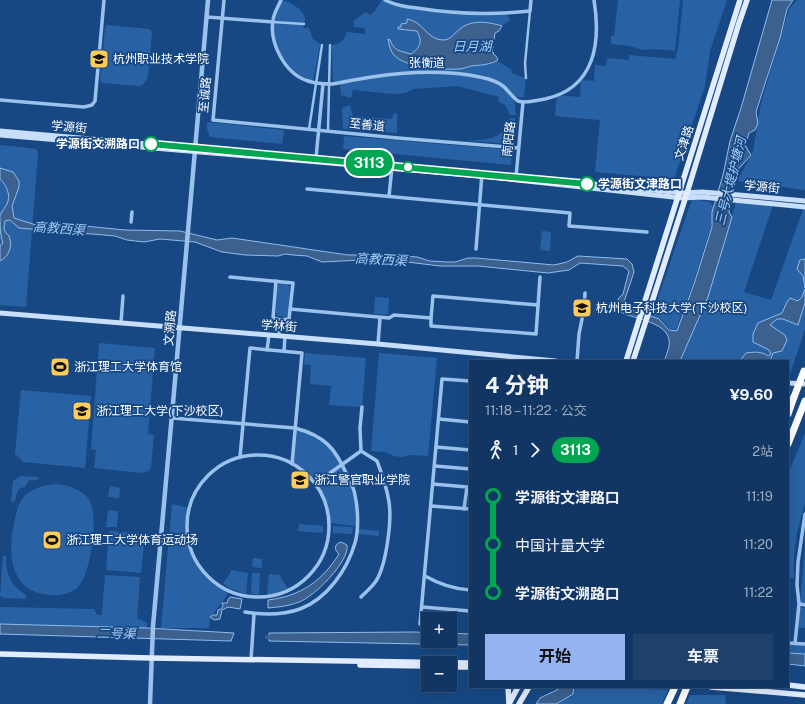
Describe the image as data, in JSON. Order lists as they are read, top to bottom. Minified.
{"streets":{"main road":["学源街","文津路","学林街"],"street":["张衡道","至诚路","至善道","南阳路","文溯路"]},"crossings":[["张衡道","南阳路"],["至诚路","至善道"],["至善道","南阳路"],["学源街","南阳路"],["学源街","文津路"],["学源街","文溯路"],["学林街","文溯路"]],"water":["日月湖","三号大堤护塘河","高教西渠","二号渠"],"places":{"school or university":["杭州职业技术学院","杭州电子科技大学(下沙校区)","浙江理工大学(下沙校区)","浙江警官职业学院"],"other":["学源街文溯路口","学源街文津路口"],"sports":["浙江理工大学体育馆","浙江理工大学体育运动场"]},"lines":["bus line 3113"],"page":{"on_map":"3113","heading":["4 分钟","11:18 – 11:22 · 公交","¥9.60"],"legs":["1","3113","2站"],"list":[{"name":"学源街文津路口","value":"11:19"},{"name":"中国计量大学","value":"11:20"},{"name":"学源街文溯路口","value":"11:22"}],"map_buttons":["+","−"],"buttons":["开始","车票"]}}
